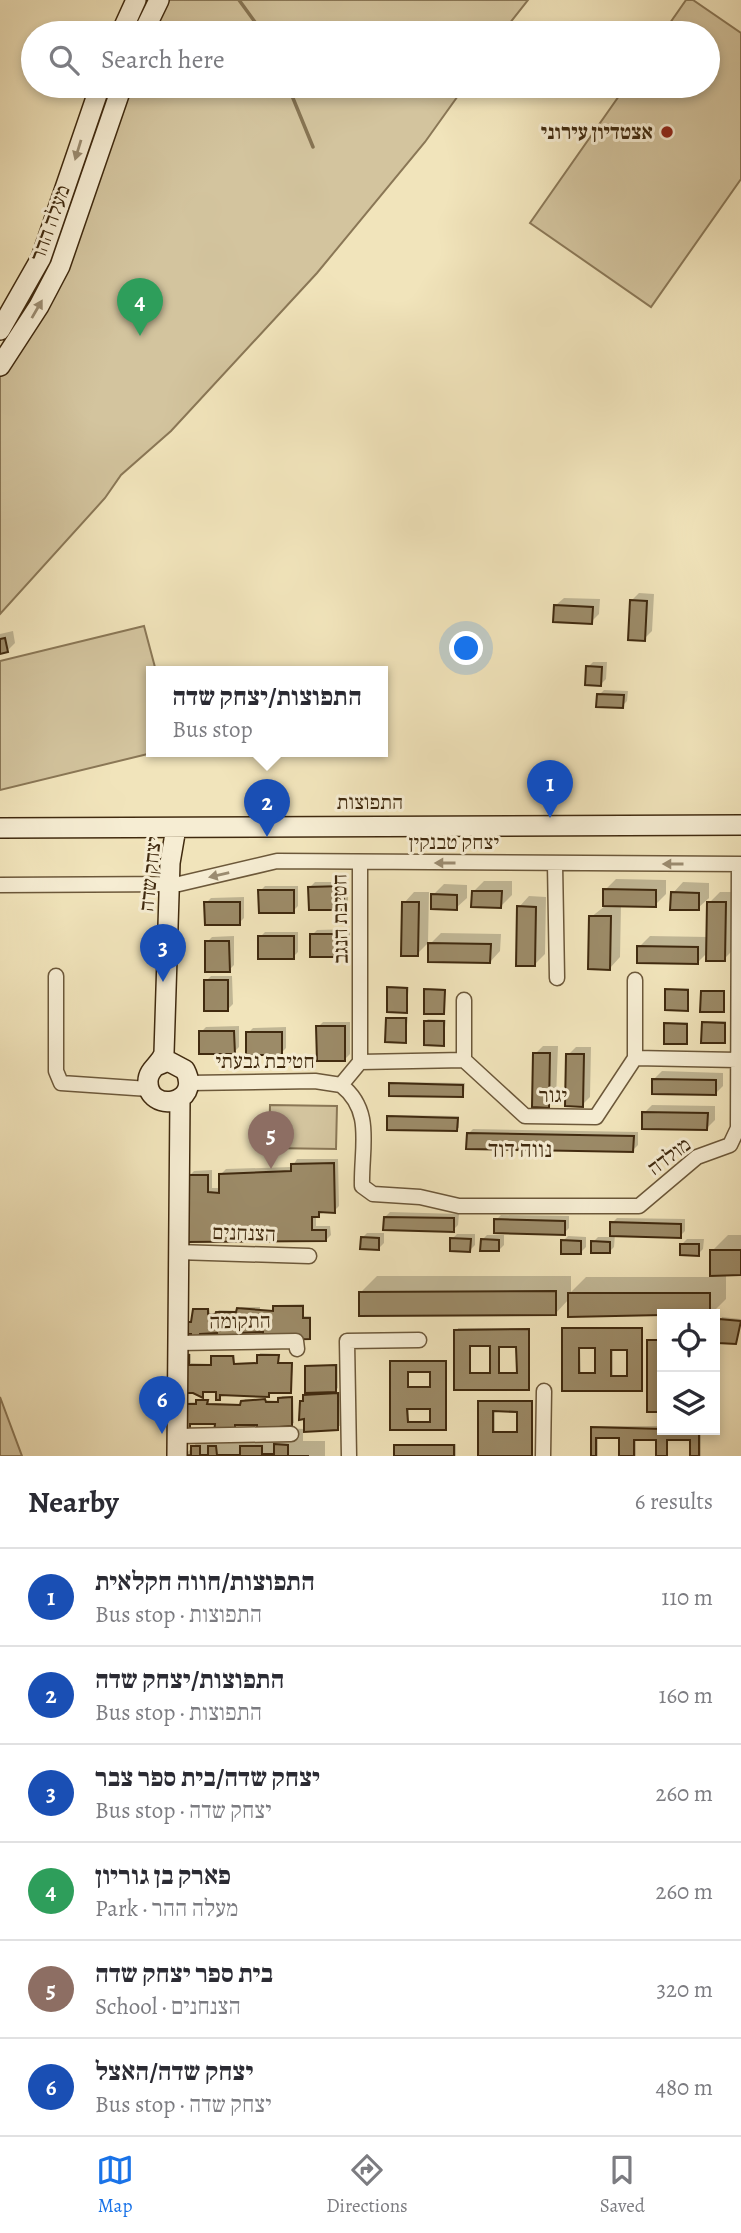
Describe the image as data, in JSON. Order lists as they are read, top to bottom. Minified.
{"streets":{"main road":["מעלה ההר","התפוצות","יצחק שדה"],"street":["יצחק טבנקין","חטיבת הנגב","חטיבת גבעתי","יגור","מולדה","הצנחנים","התקומה"]},"crossings":[["התפוצות","יצחק שדה"],["יצחק טבנקין","יצחק שדה"],["יצחק טבנקין","חטיבת הנגב"],["יצחק טבנקין","מולדה"],["יצחק שדה","חטיבת גבעתי"],["חטיבת גבעתי","מולדה"]],"one_way":["יצחק טבנקין"],"districts":["נווה דוד"],"places":["אצטדיון עירוני"],"page":{"search":"Search here","pins":["4","1","2","3","5","6"],"popup":["התפוצות/יצחק שדה","Bus stop"],"heading":["Nearby","6 results"],"list":[{"mark":"1","name":"התפוצות/חווה חקלאית","note":"Bus stop · התפוצות","value":"110 m"},{"mark":"2","name":"התפוצות/יצחק שדה","note":"Bus stop · התפוצות","value":"160 m"},{"mark":"3","name":"יצחק שדה/בית ספר צבר","note":"Bus stop · יצחק שדה","value":"260 m"},{"mark":"4","name":"פארק בן גוריון","note":"Park · מעלה ההר","value":"260 m"},{"mark":"5","name":"בית ספר יצחק שדה","note":"School · הצנחנים","value":"320 m"},{"mark":"6","name":"יצחק שדה/האצל","note":"Bus stop · יצחק שדה","value":"480 m"}],"nav":["Map","Directions","Saved"]}}
